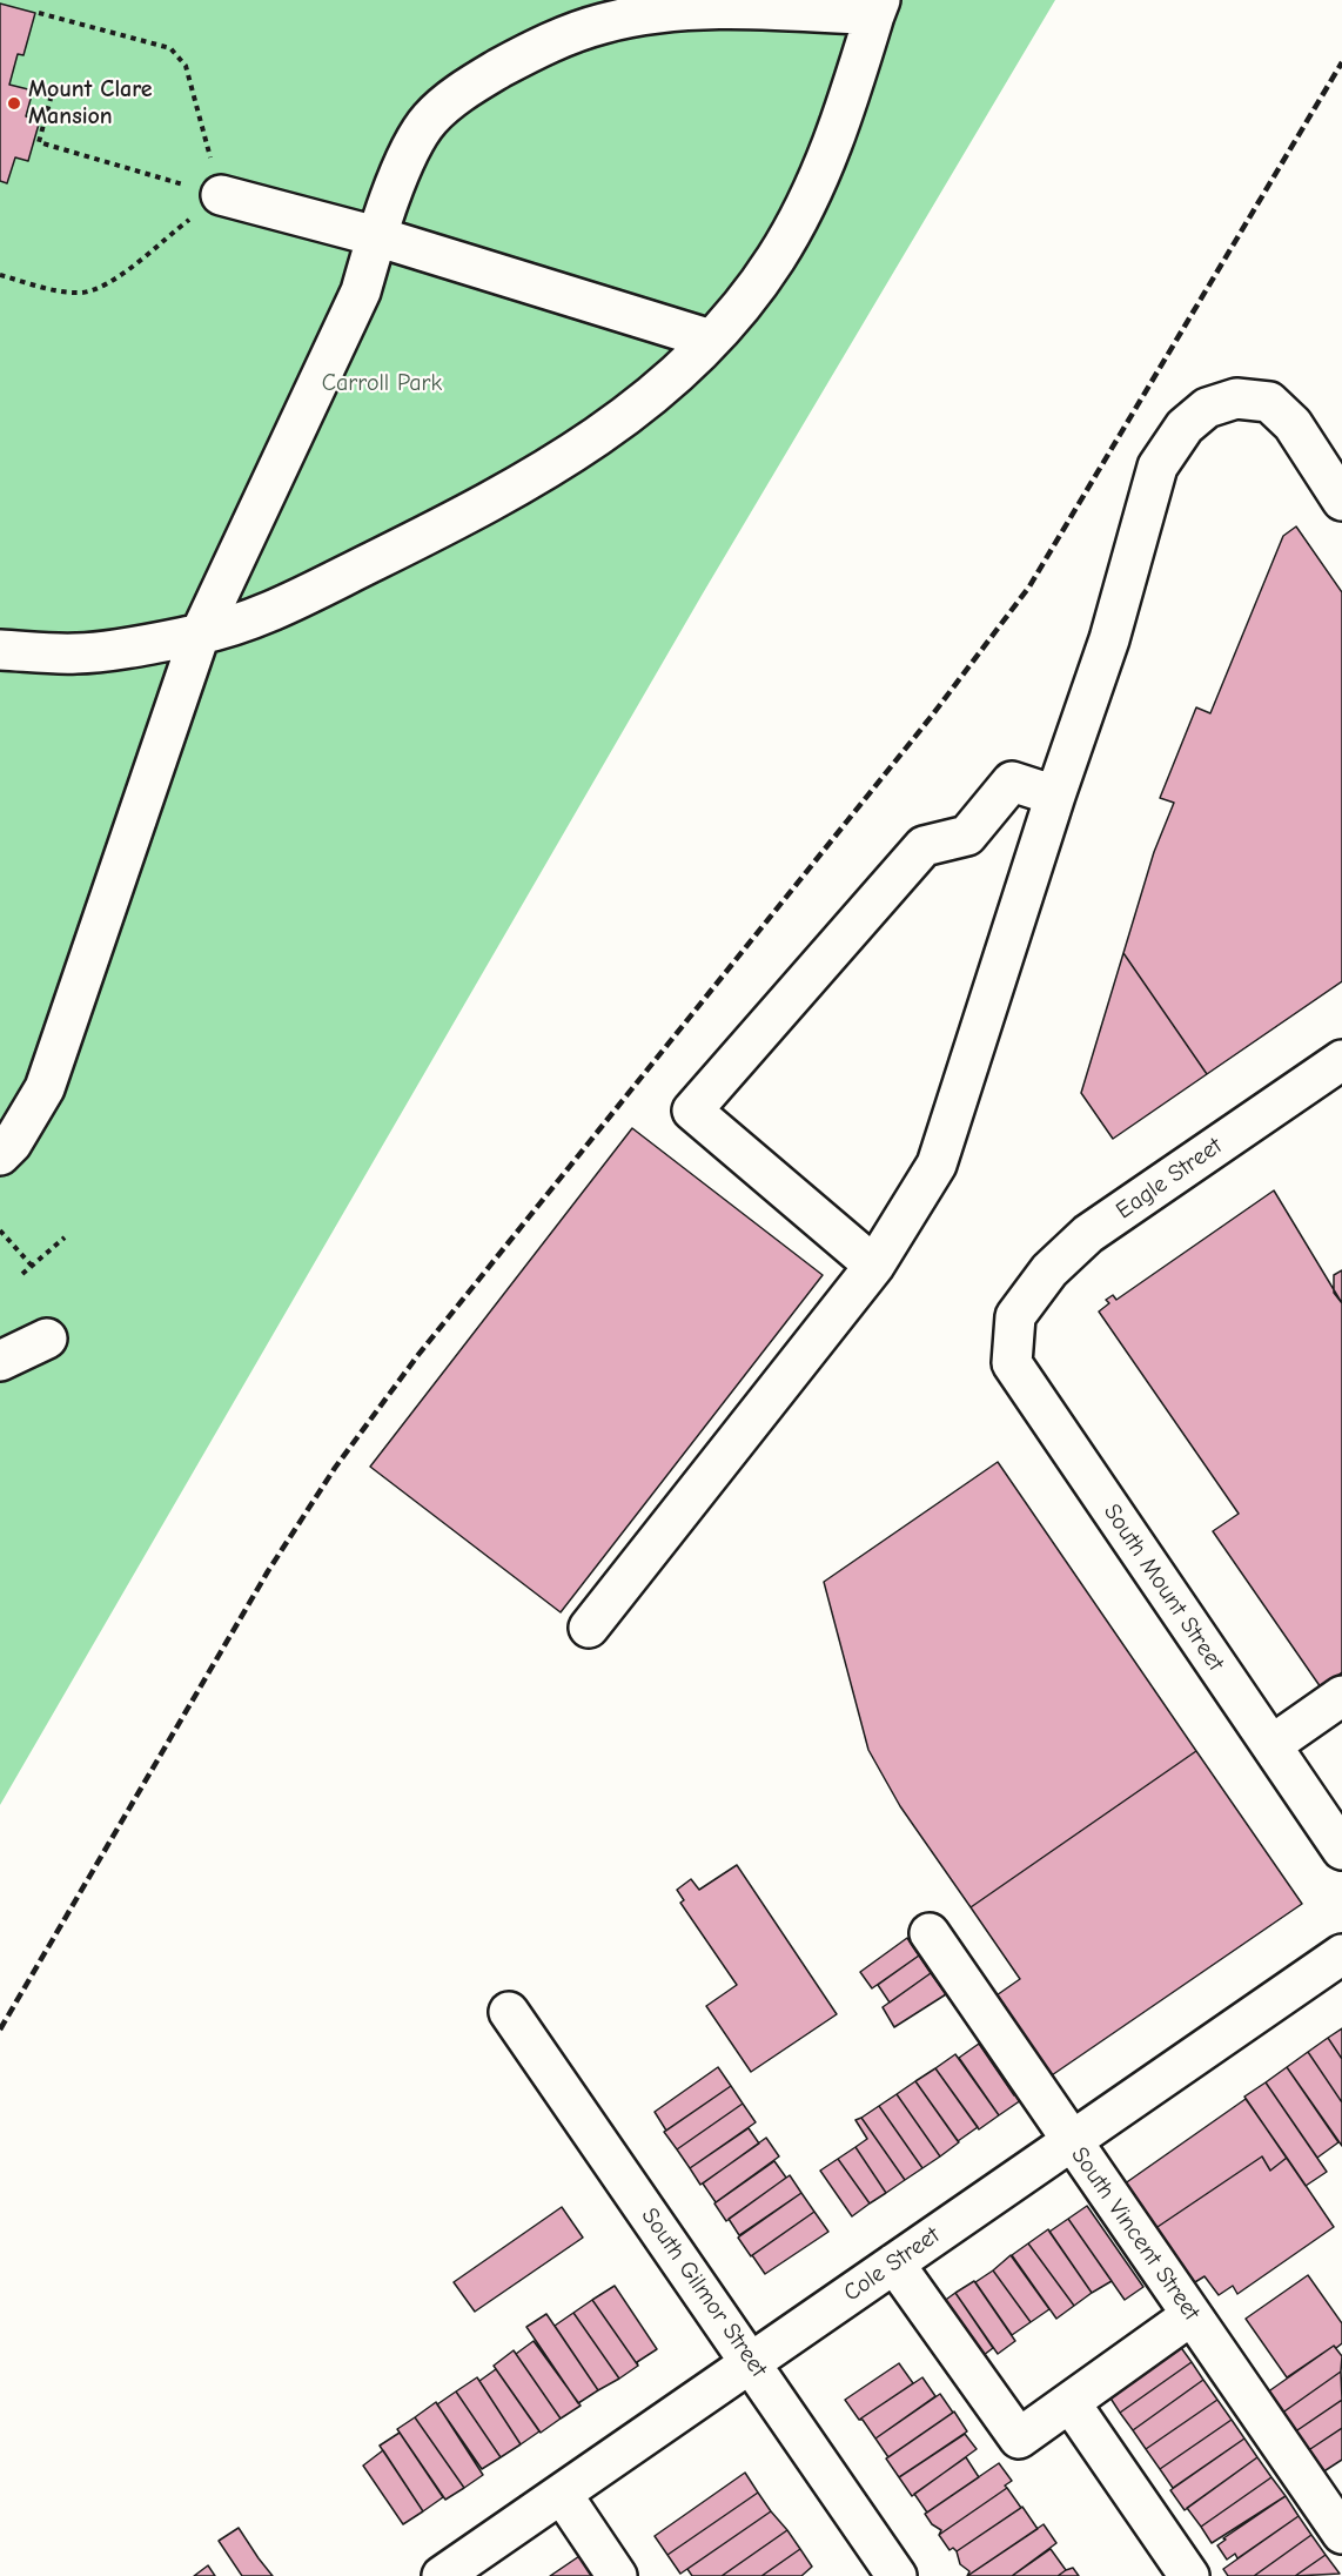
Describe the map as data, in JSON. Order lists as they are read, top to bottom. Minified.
{"streets":{"street":["Eagle Street","South Mount Street","South Vincent Street","Cole Street","South Gilmor Street"]},"crossings":[["Eagle Street","South Mount Street"],["South Vincent Street","Cole Street"],["Cole Street","South Gilmor Street"]],"parks":["Carroll Park"],"places":["Mount Clare Mansion"]}
